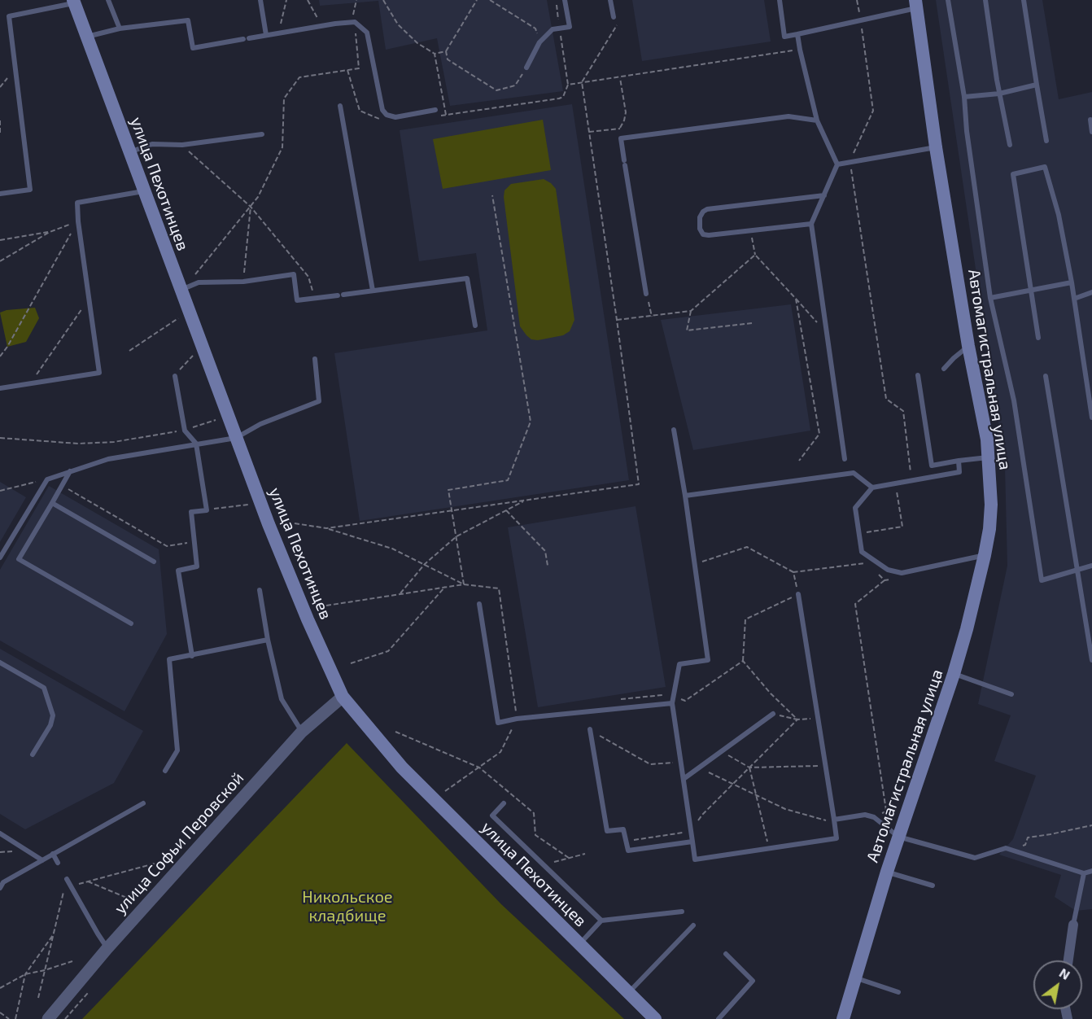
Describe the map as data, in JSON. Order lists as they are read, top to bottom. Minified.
{"streets":{"main road":["улица Пехотинцев","Автомагистральная улица"],"street":["улица Софьи Перовской"]},"crossings":[["улица Пехотинцев","улица Софьи Перовской"]],"parks":["Никольское кладбище"],"north":"top right"}
